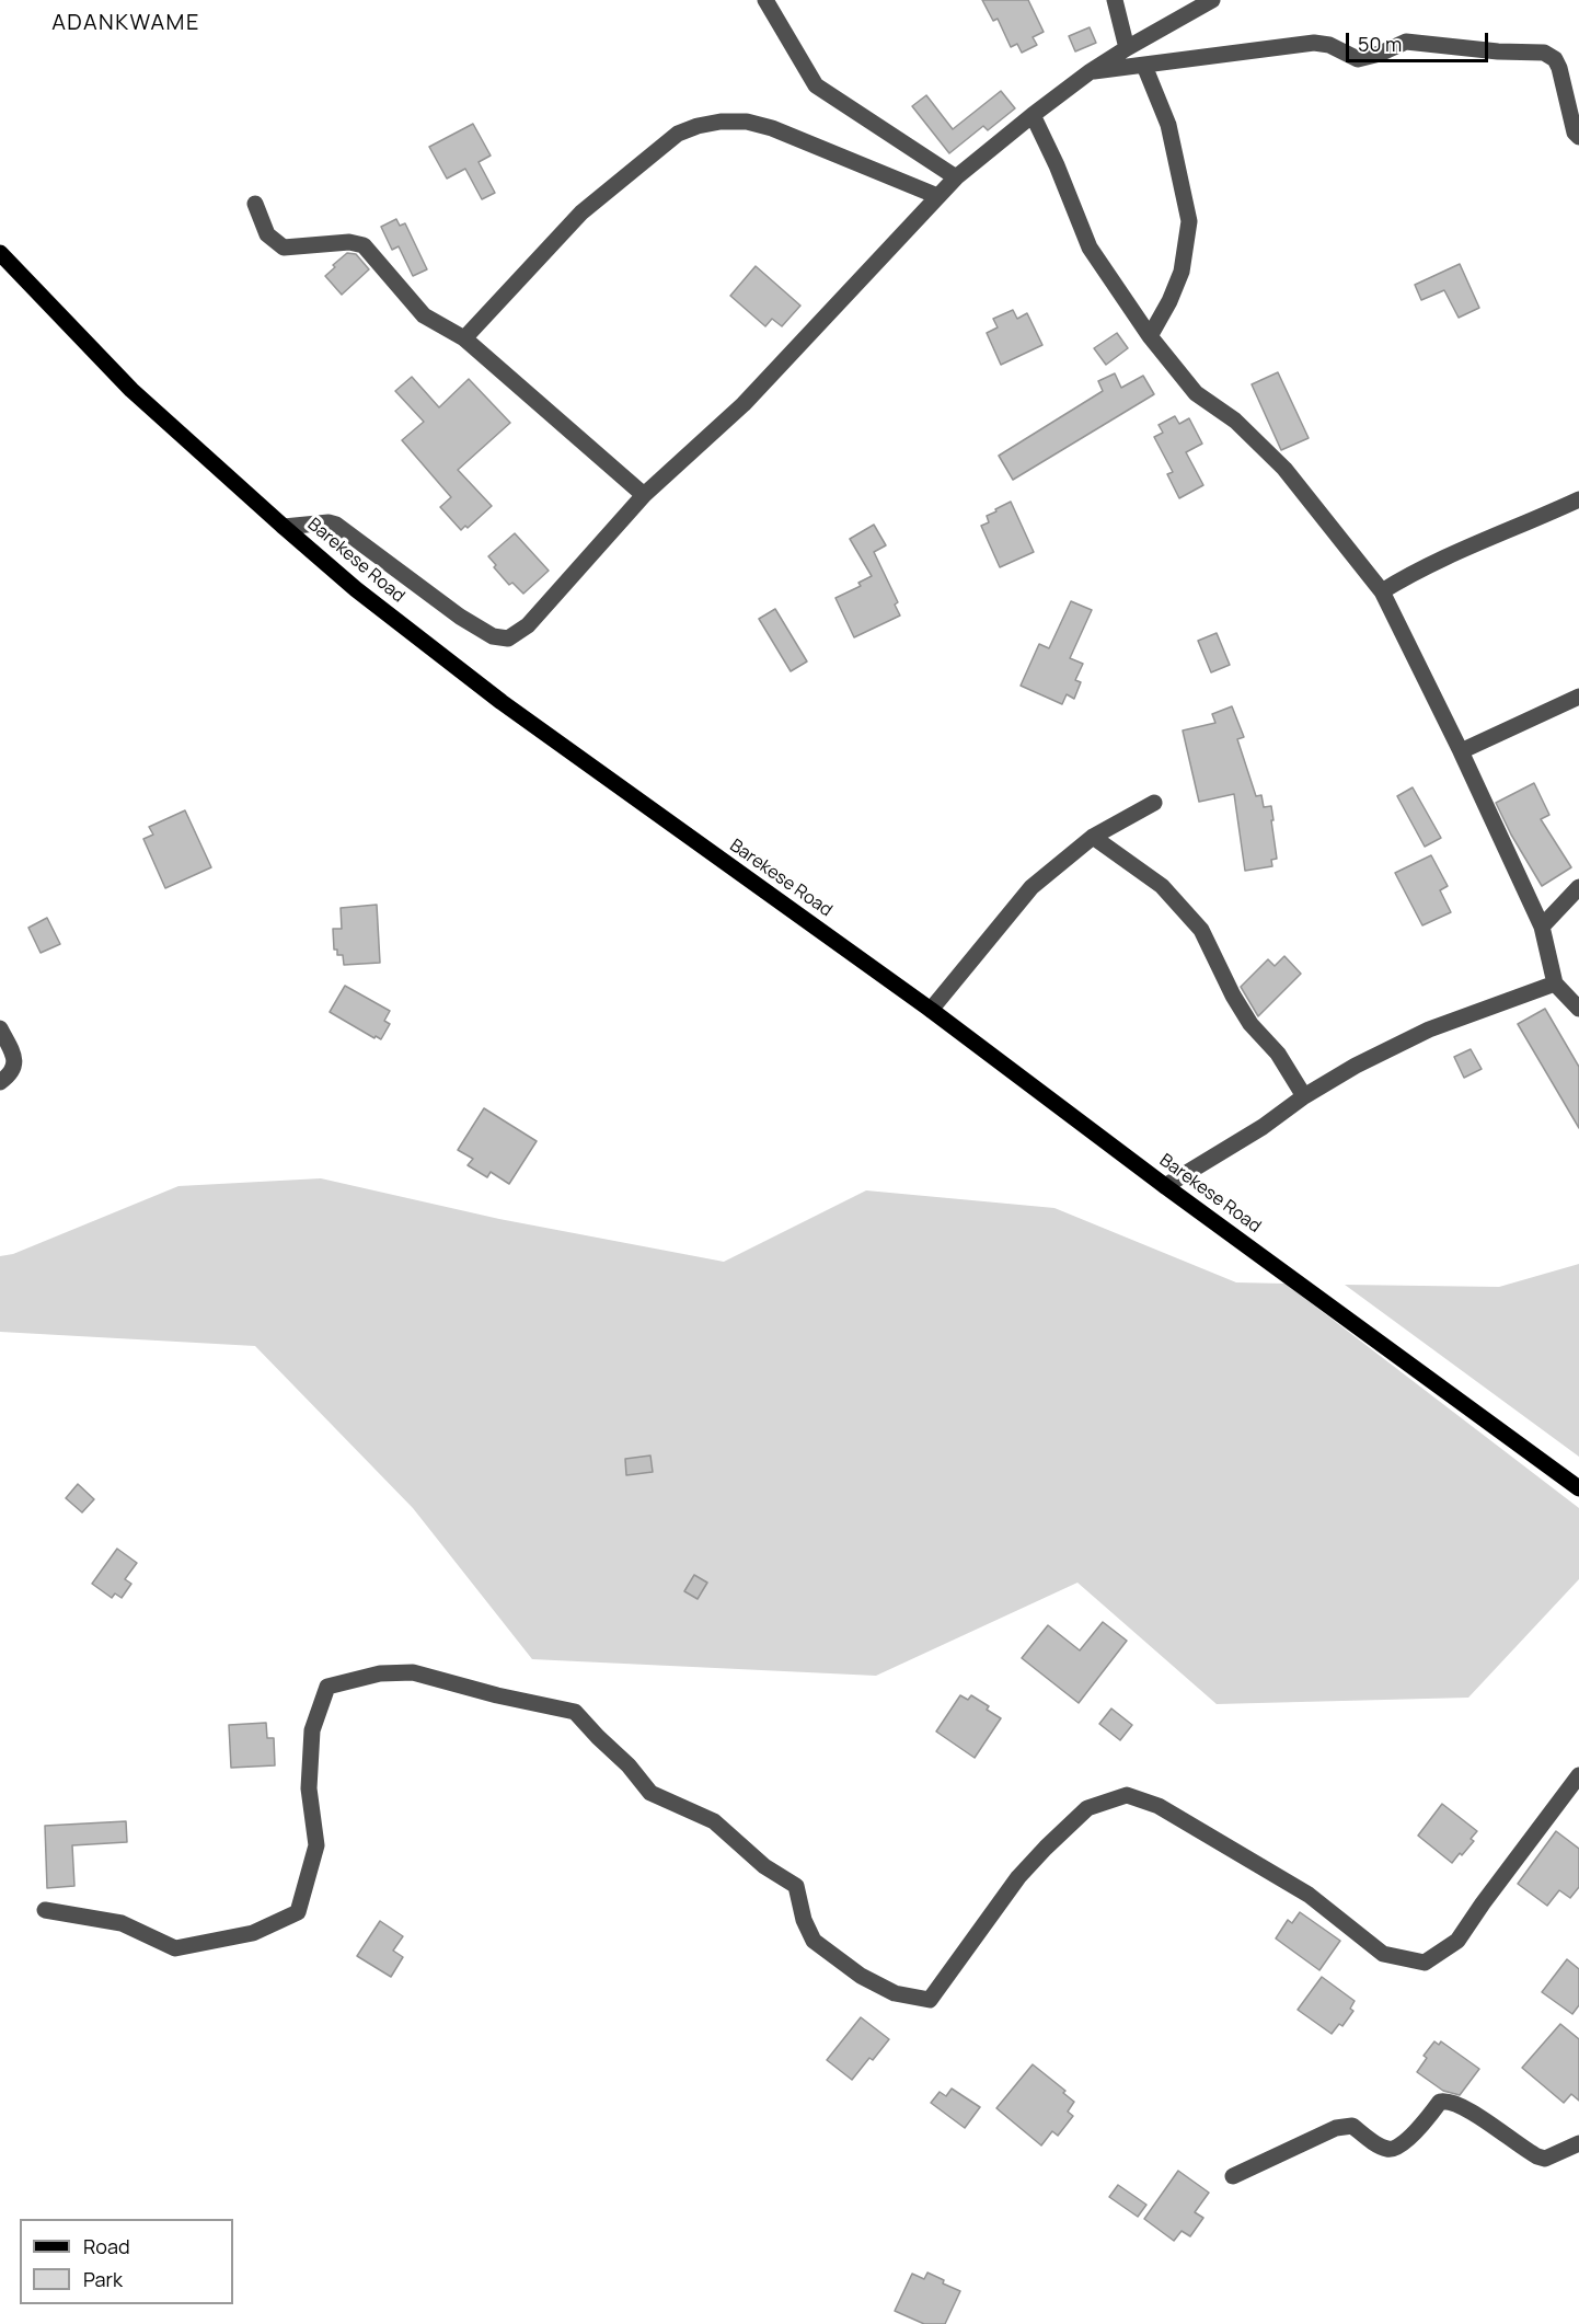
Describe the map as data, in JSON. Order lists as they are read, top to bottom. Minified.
{"streets":{"main road":["Barekese Road"]},"districts":["ADANKWAME"],"legend":["Road","Park"],"scale_bar":"50 m"}
